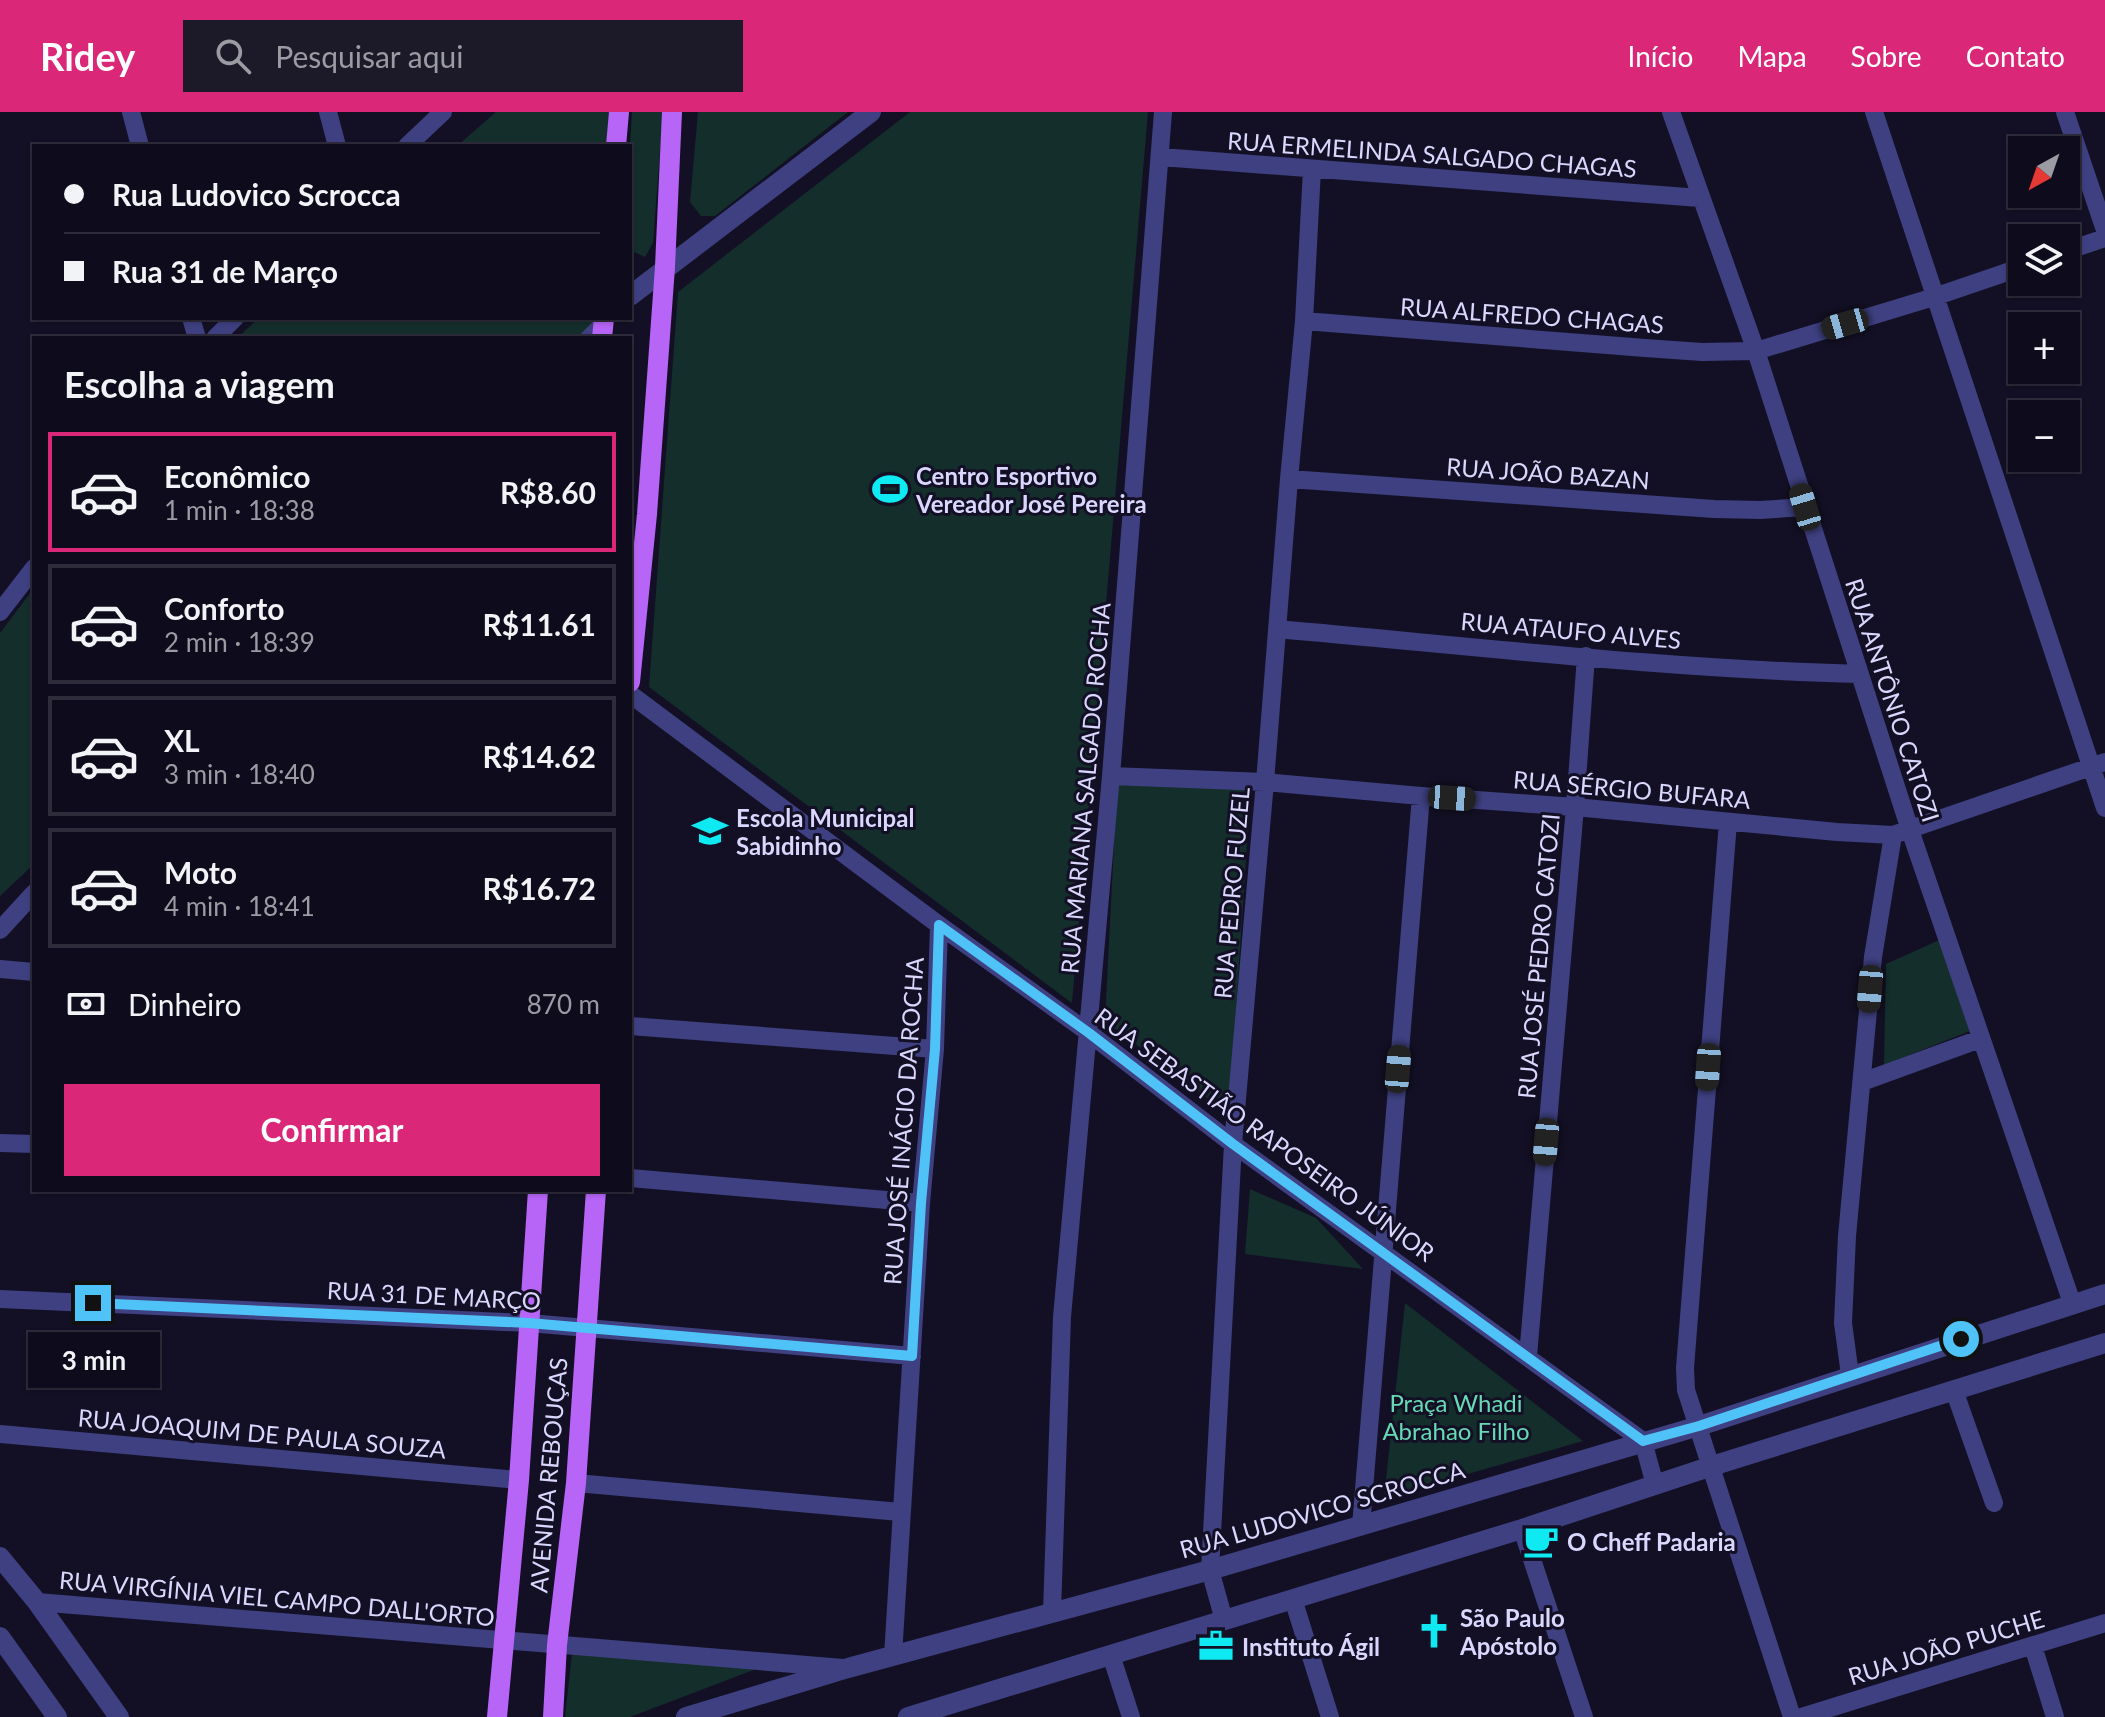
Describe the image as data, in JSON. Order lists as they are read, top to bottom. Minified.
{"streets":{"main road":["AVENIDA REBOUÇAS"],"street":["RUA ERMELINDA SALGADO CHAGAS","RUA ALFREDO CHAGAS","RUA JOÃO BAZAN","RUA ATAUFO ALVES","RUA ANTÔNIO CATOZI","RUA MARIANA SALGADO ROCHA","RUA SÉRGIO BUFARA","RUA PEDRO FUZEL","RUA JOSÉ PEDRO CATOZI","RUA JOSÉ INÁCIO DA ROCHA","RUA SEBASTIÃO RAPOSEIRO JÚNIOR","RUA 31 DE MARÇO","RUA JOAQUIM DE PAULA SOUZA","RUA LUDOVICO SCROCCA","RUA VIRGÍNIA VIEL CAMPO DALL'ORTO","RUA JOÃO PUCHE"]},"crossings":[["RUA ERMELINDA SALGADO CHAGAS","RUA ANTÔNIO CATOZI"],["RUA ERMELINDA SALGADO CHAGAS","RUA MARIANA SALGADO ROCHA"],["RUA ERMELINDA SALGADO CHAGAS","RUA PEDRO FUZEL"],["RUA ALFREDO CHAGAS","RUA ANTÔNIO CATOZI"],["RUA ALFREDO CHAGAS","RUA PEDRO FUZEL"],["RUA JOÃO BAZAN","RUA ANTÔNIO CATOZI"],["RUA JOÃO BAZAN","RUA PEDRO FUZEL"],["RUA ATAUFO ALVES","RUA ANTÔNIO CATOZI"],["RUA ATAUFO ALVES","RUA PEDRO FUZEL"],["RUA ATAUFO ALVES","RUA JOSÉ PEDRO CATOZI"],["RUA ANTÔNIO CATOZI","RUA SÉRGIO BUFARA"],["RUA ANTÔNIO CATOZI","RUA LUDOVICO SCROCCA"],["RUA MARIANA SALGADO ROCHA","RUA SÉRGIO BUFARA"],["RUA MARIANA SALGADO ROCHA","RUA SEBASTIÃO RAPOSEIRO JÚNIOR"],["RUA MARIANA SALGADO ROCHA","RUA LUDOVICO SCROCCA"],["RUA SÉRGIO BUFARA","RUA PEDRO FUZEL"],["RUA SÉRGIO BUFARA","RUA JOSÉ PEDRO CATOZI"],["RUA PEDRO FUZEL","RUA SEBASTIÃO RAPOSEIRO JÚNIOR"],["RUA PEDRO FUZEL","RUA LUDOVICO SCROCCA"],["RUA JOSÉ PEDRO CATOZI","RUA SEBASTIÃO RAPOSEIRO JÚNIOR"],["RUA JOSÉ INÁCIO DA ROCHA","RUA SEBASTIÃO RAPOSEIRO JÚNIOR"],["RUA JOSÉ INÁCIO DA ROCHA","RUA 31 DE MARÇO"],["RUA JOSÉ INÁCIO DA ROCHA","RUA LUDOVICO SCROCCA"],["RUA SEBASTIÃO RAPOSEIRO JÚNIOR","RUA LUDOVICO SCROCCA"],["RUA 31 DE MARÇO","AVENIDA REBOUÇAS"],["RUA JOAQUIM DE PAULA SOUZA","AVENIDA REBOUÇAS"],["AVENIDA REBOUÇAS","RUA VIRGÍNIA VIEL CAMPO DALL'ORTO"],["RUA LUDOVICO SCROCCA","RUA VIRGÍNIA VIEL CAMPO DALL'ORTO"]],"parks":["Praça Whadi Abrahao Filho"],"places":{"sports":["Centro Esportivo Vereador José Pereira"],"school or university":["Escola Municipal Sabidinho"],"cafe":["O Cheff Padaria"],"church":["São Paulo Apóstolo"],"office":["Instituto Ágil"]},"north":"bottom left","page":{"header":"Ridey","search":"Pesquisar aqui","nav":["Início","Mapa","Sobre","Contato"],"map_buttons":["+","−"],"banner":["Rua Ludovico Scrocca","Rua 31 de Março"],"heading":"Escolha a viagem","list":[{"name":"Econômico","note":"1 min · 18:38","value":"R$8.60"},{"name":"Conforto","note":"2 min · 18:39","value":"R$11.61"},{"name":"XL","note":"3 min · 18:40","value":"R$14.62"},{"name":"Moto","note":"4 min · 18:41","value":"R$16.72"}],"pay":["Dinheiro","870 m"],"buttons":"Confirmar","bubble":"3 min"}}
